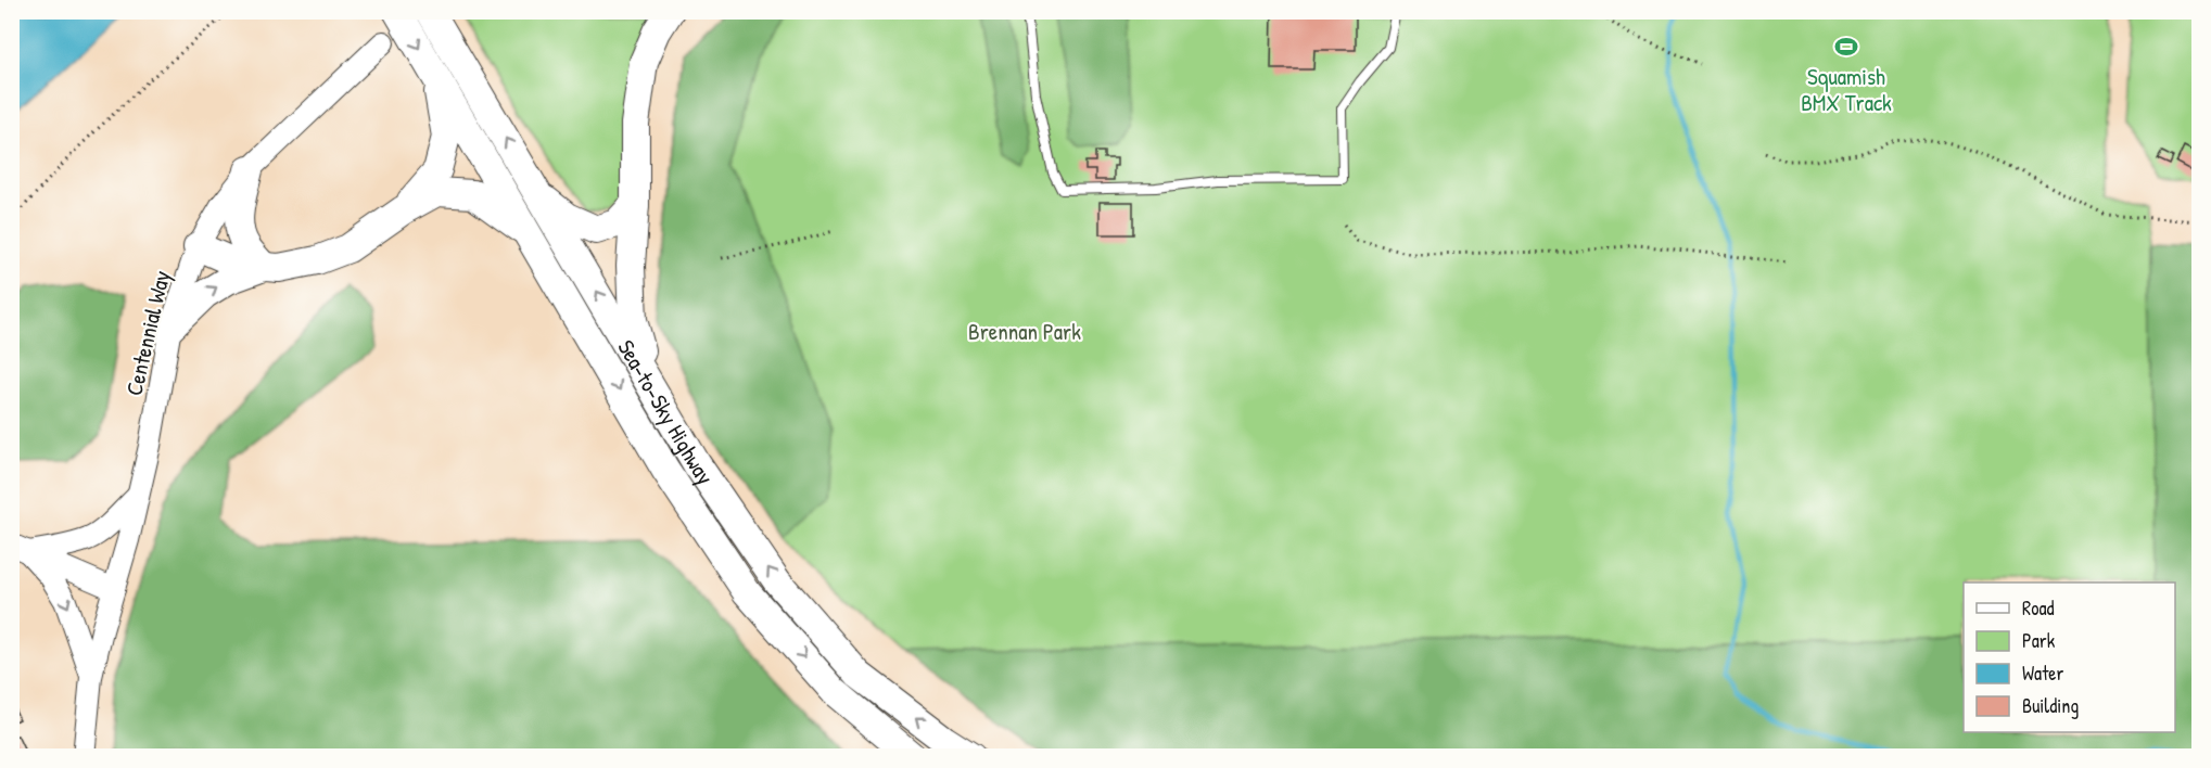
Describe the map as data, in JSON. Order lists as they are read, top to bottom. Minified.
{"streets":{"highway":["Sea-to-Sky Highway"],"street":["Centennial Way"]},"parks":["Brennan Park"],"places":{"sports":["Squamish BMX Track"]},"legend":["Road","Park","Water","Building"]}
